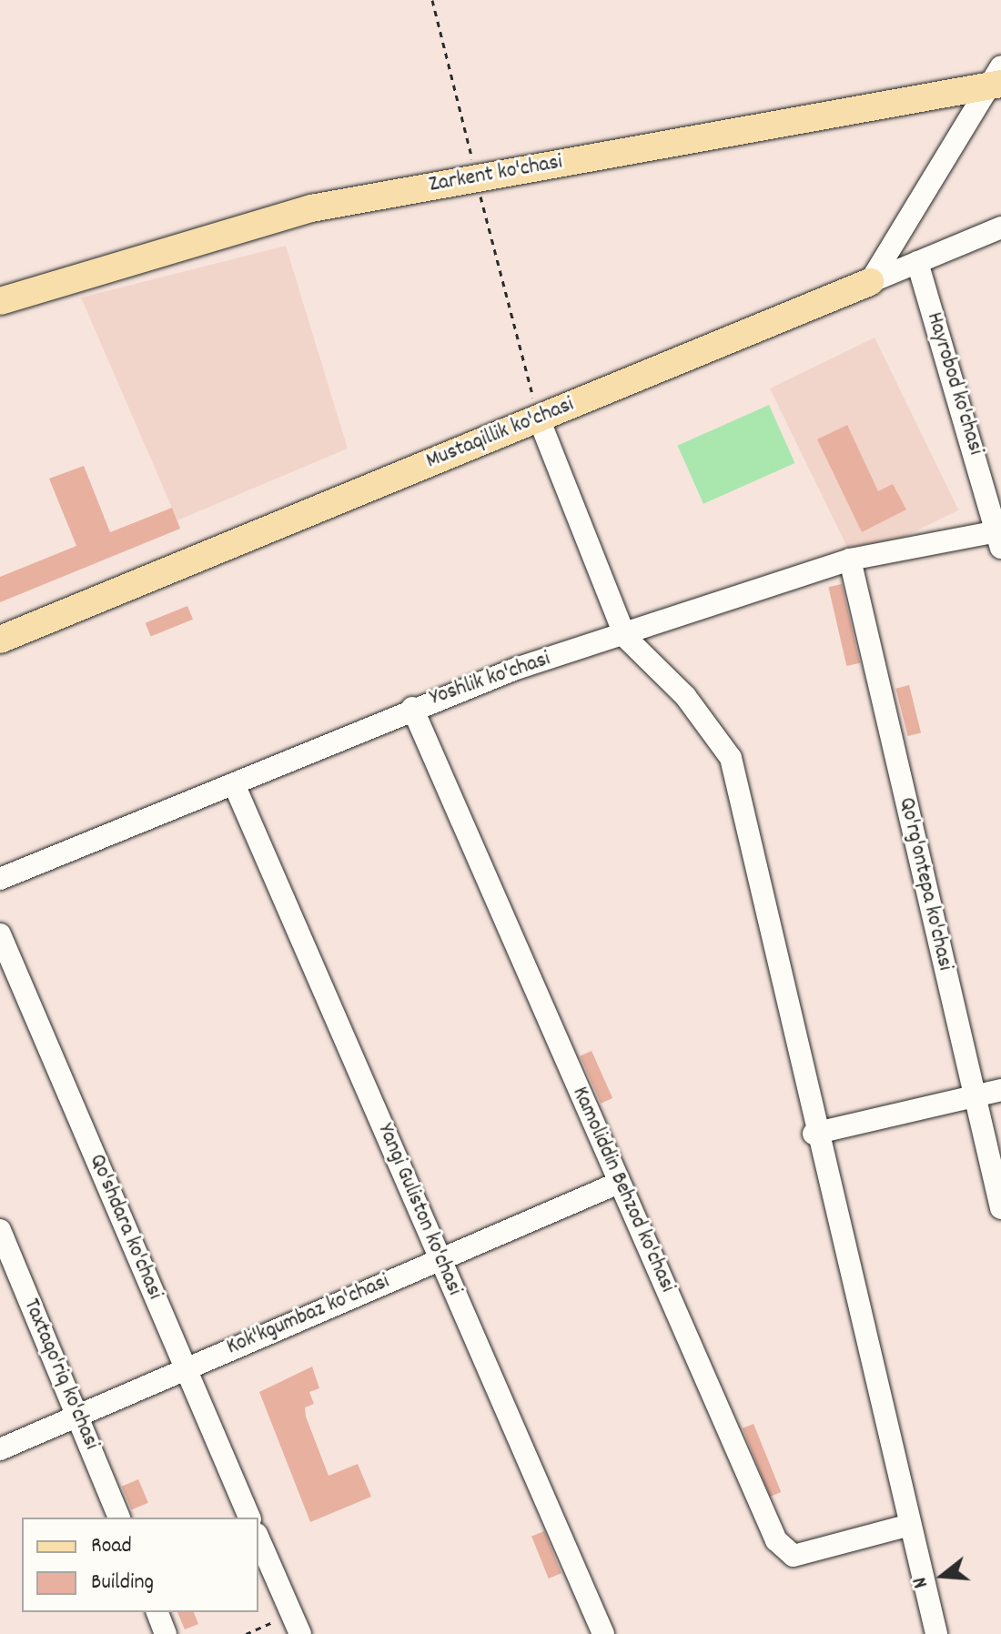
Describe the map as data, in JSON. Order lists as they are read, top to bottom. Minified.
{"streets":{"main road":["Zarkent ko'chasi","Mustaqillik ko'chasi"],"street":["Hayrobod ko'chasi","Yoshlik ko'chasi","Qo'rg'ontepa ko'chasi","Kamoliddin Behzod ko'chasi","Yangi Guliston ko'chasi","Qo'shdara ko'chasi","Kok'kgumbaz ko'chasi","Taxtaqo'riq ko'chasi"]},"crossings":[["Hayrobod ko'chasi","Mustaqillik ko'chasi"],["Hayrobod ko'chasi","Yoshlik ko'chasi"],["Yoshlik ko'chasi","Qo'rg'ontepa ko'chasi"],["Yoshlik ko'chasi","Kamoliddin Behzod ko'chasi"],["Yoshlik ko'chasi","Yangi Guliston ko'chasi"],["Kamoliddin Behzod ko'chasi","Kok'kgumbaz ko'chasi"],["Yangi Guliston ko'chasi","Kok'kgumbaz ko'chasi"],["Qo'shdara ko'chasi","Kok'kgumbaz ko'chasi"],["Kok'kgumbaz ko'chasi","Taxtaqo'riq ko'chasi"]],"legend":["Road","Building"],"north":"left"}
